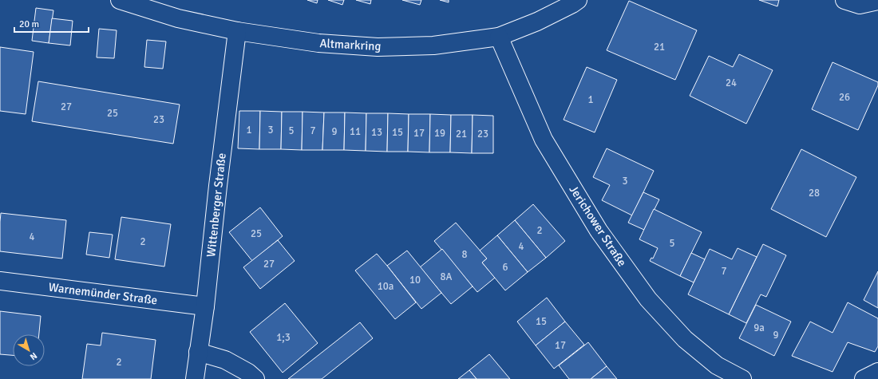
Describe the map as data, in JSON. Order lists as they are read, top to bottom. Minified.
{"streets":{"street":["Altmarkring","Wittenberger Straße","Jerichower Straße","Warnemünder Straße"]},"crossings":[["Altmarkring","Wittenberger Straße"],["Altmarkring","Jerichower Straße"],["Wittenberger Straße","Warnemünder Straße"]],"house_numbers":["21","24","26","1","27","25","23","1","3","5","7","9","11","13","15","17","19","21","23","3","28","2","25","4","2","5","4","8","27","6","7","8A","10","10a","15","9a","9","1;3","17","2"],"scale_bar":"20 m","north":"bottom right"}
